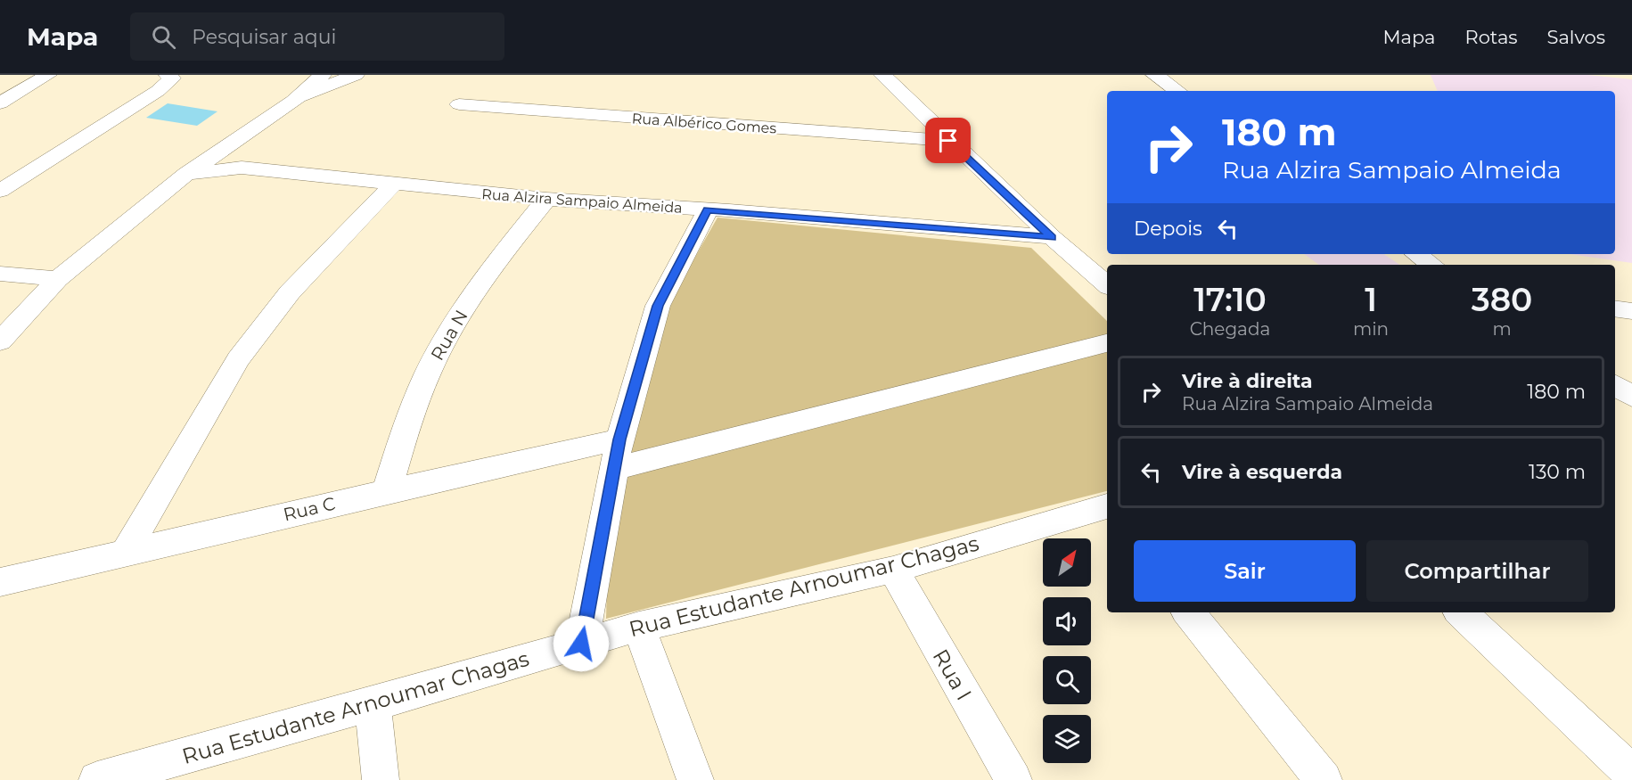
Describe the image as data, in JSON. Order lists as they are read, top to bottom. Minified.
{"streets":{"street":["Rua Albérico Gomes","Rua Alzira Sampaio Almeida","Rua N","Rua C","Rua Estudante Arnoumar Chagas","Rua I"]},"crossings":[["Rua Alzira Sampaio Almeida","Rua N"],["Rua N","Rua C"],["Rua Estudante Arnoumar Chagas","Rua I"]],"north":"top right","page":{"header":"Mapa","search":"Pesquisar aqui","nav":["Mapa","Rotas","Salvos"],"turn":["180 m","Rua Alzira Sampaio Almeida"],"then":"Depois","eta":["17:10","Chegada","1","min","380","m"],"list":[{"name":"Vire à direita","note":"Rua Alzira Sampaio Almeida","value":"180 m"},{"name":"Vire à esquerda","value":"130 m"}],"buttons":["Sair","Compartilhar"]}}
